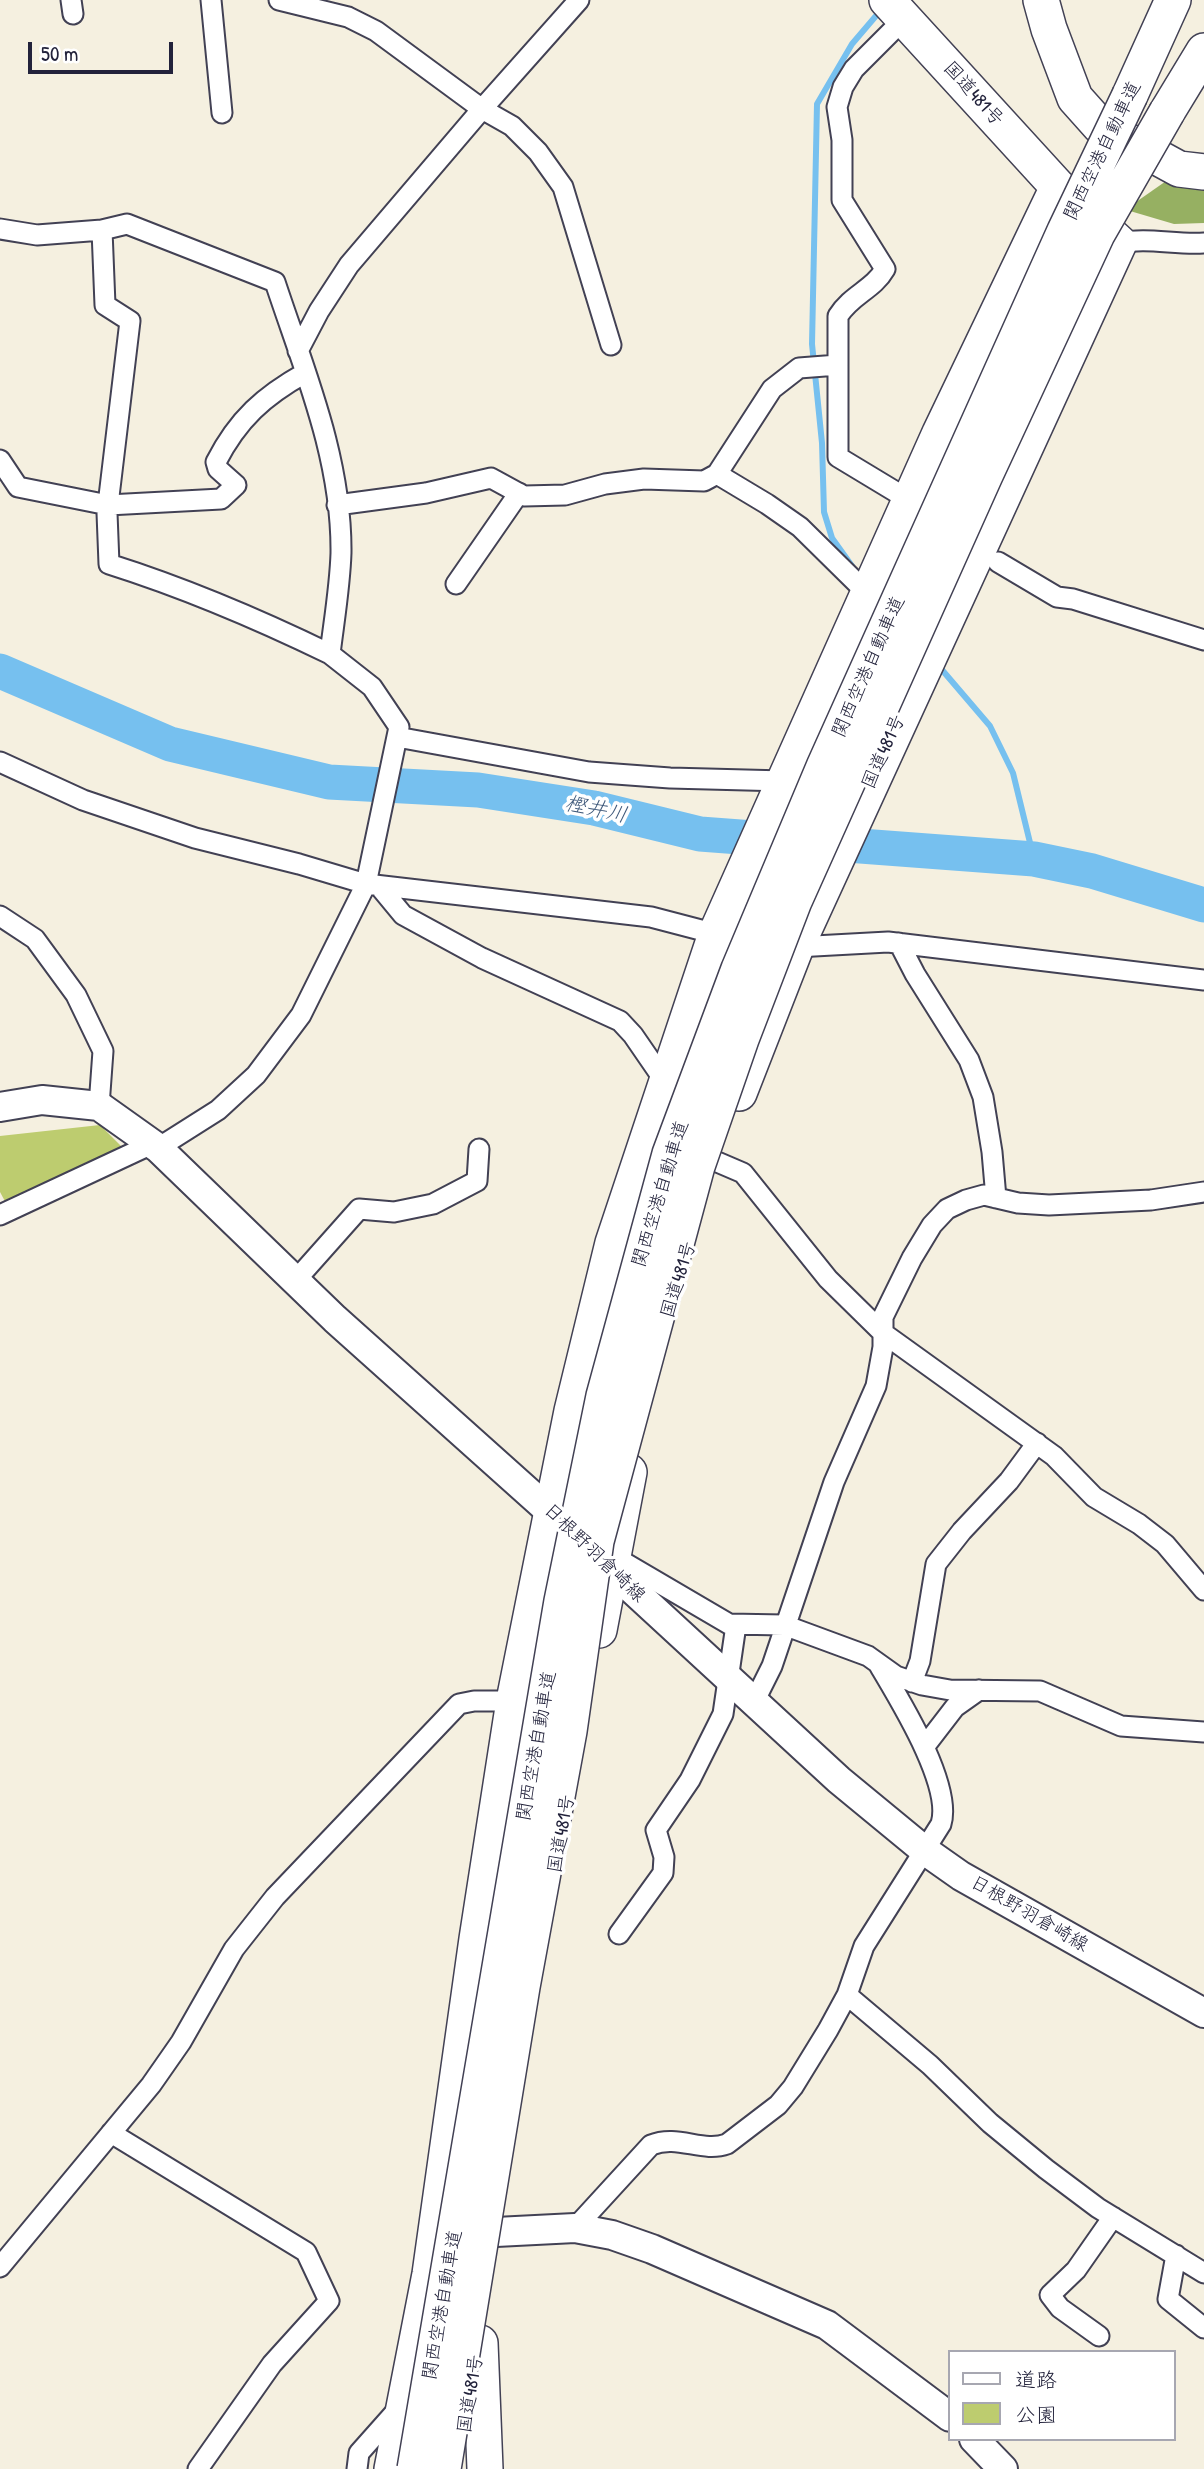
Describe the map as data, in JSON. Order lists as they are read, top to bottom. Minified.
{"streets":{"highway":["国道481号","関西空港自動車道"],"main road":["日根野羽倉崎線"]},"crossings":[["国道481号","日根野羽倉崎線"]],"water":["樫井川"],"legend":["道路","公園"],"scale_bar":"50 m"}
